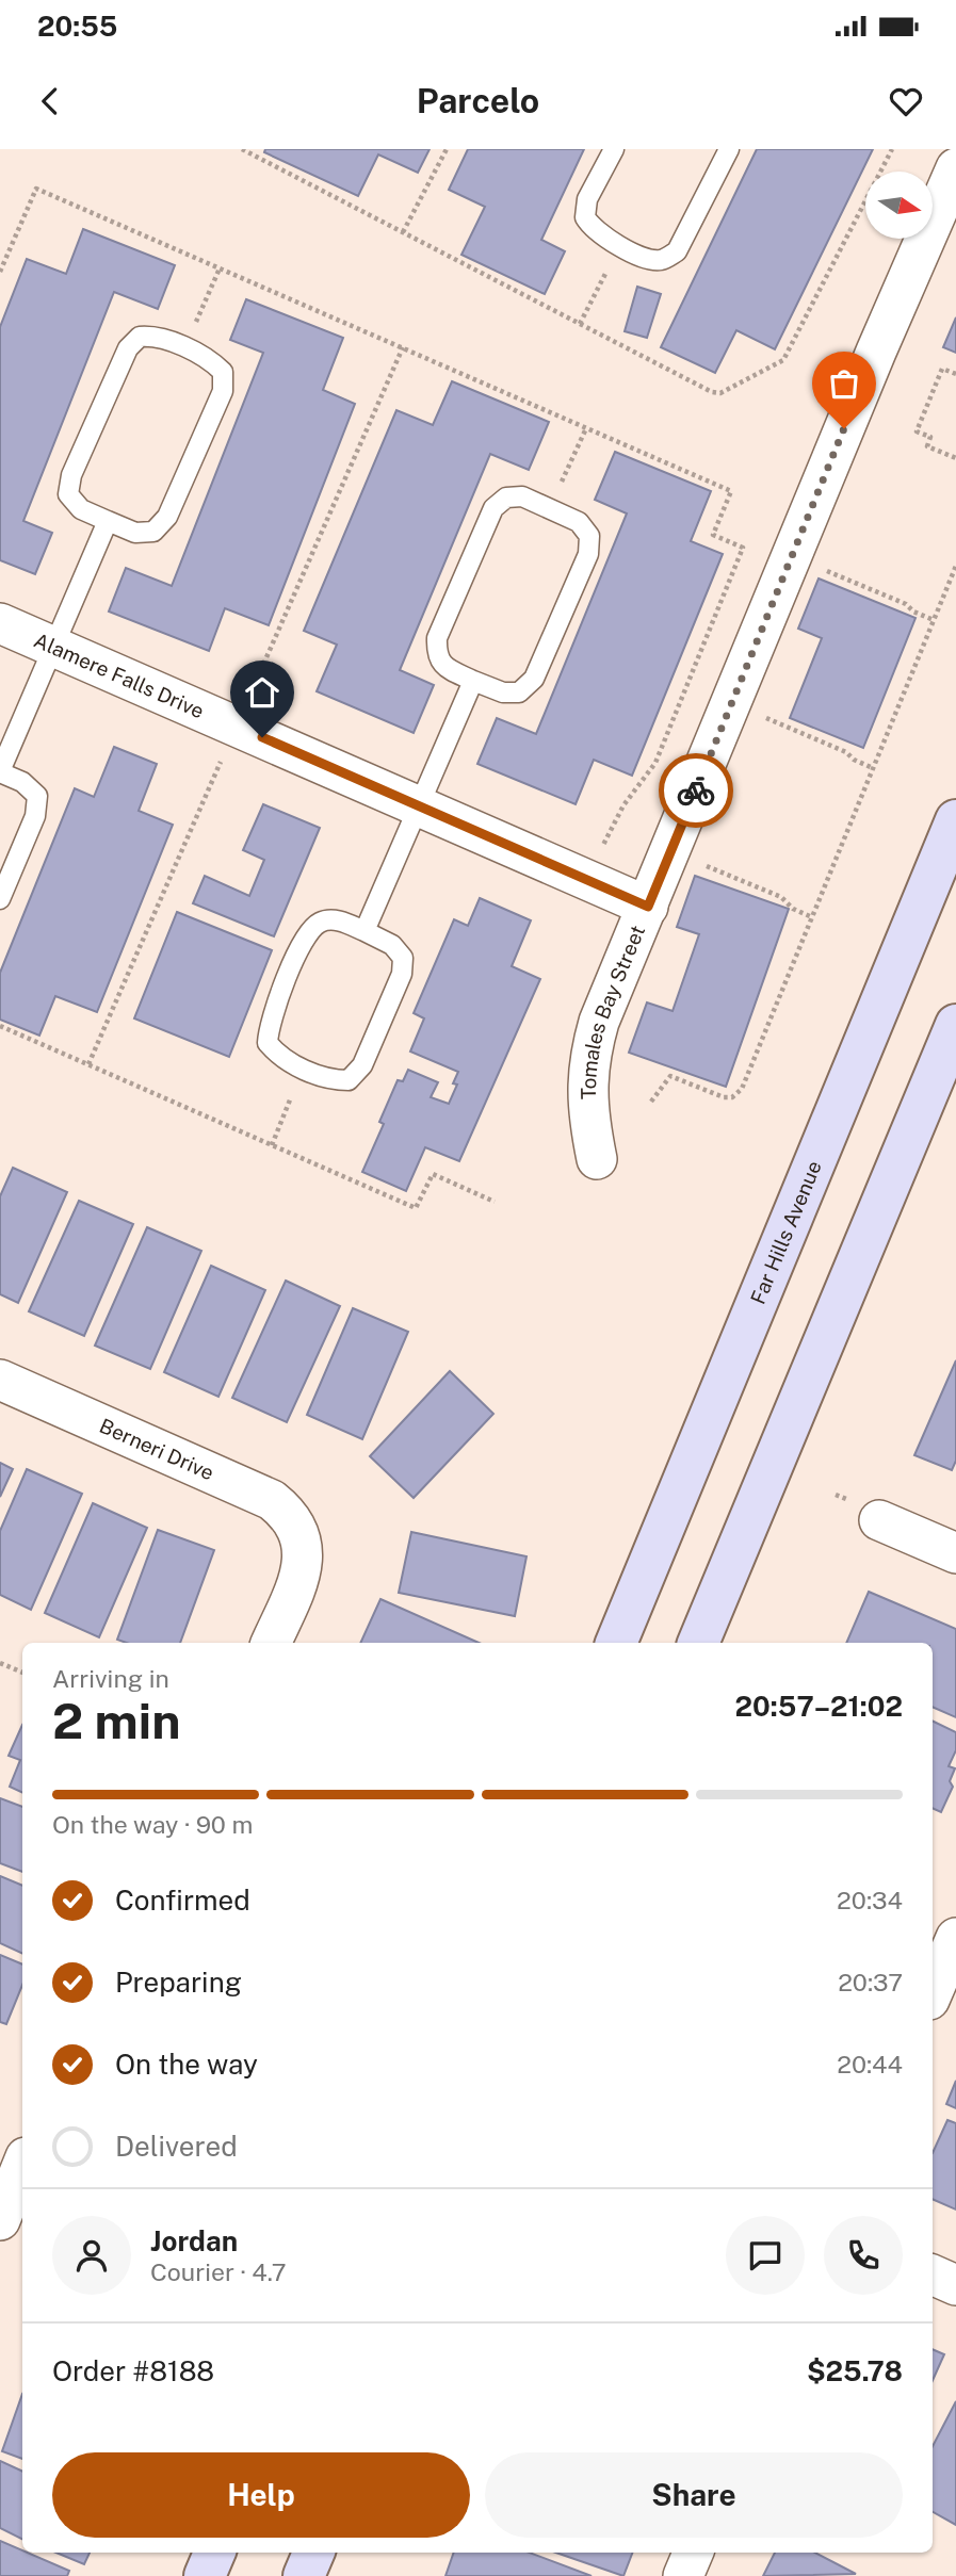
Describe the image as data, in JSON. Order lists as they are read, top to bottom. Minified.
{"streets":{"main road":["Far Hills Avenue"],"street":["Alamere Falls Drive","Tomales Bay Street","Berneri Drive"]},"crossings":[["Alamere Falls Drive","Tomales Bay Street"]],"north":"right","page":{"status":"20:55","header":"Parcelo","heading":["2 min","Arriving in","20:57–21:02"],"panel":["Jordan","Courier · 4.7","Order #8188","$25.78"],"bar":"On the way · 90 m","list":[["Confirmed","20:34"],["Preparing","20:37"],["On the way","20:44"],"Delivered"],"buttons":["Help","Share"]}}
